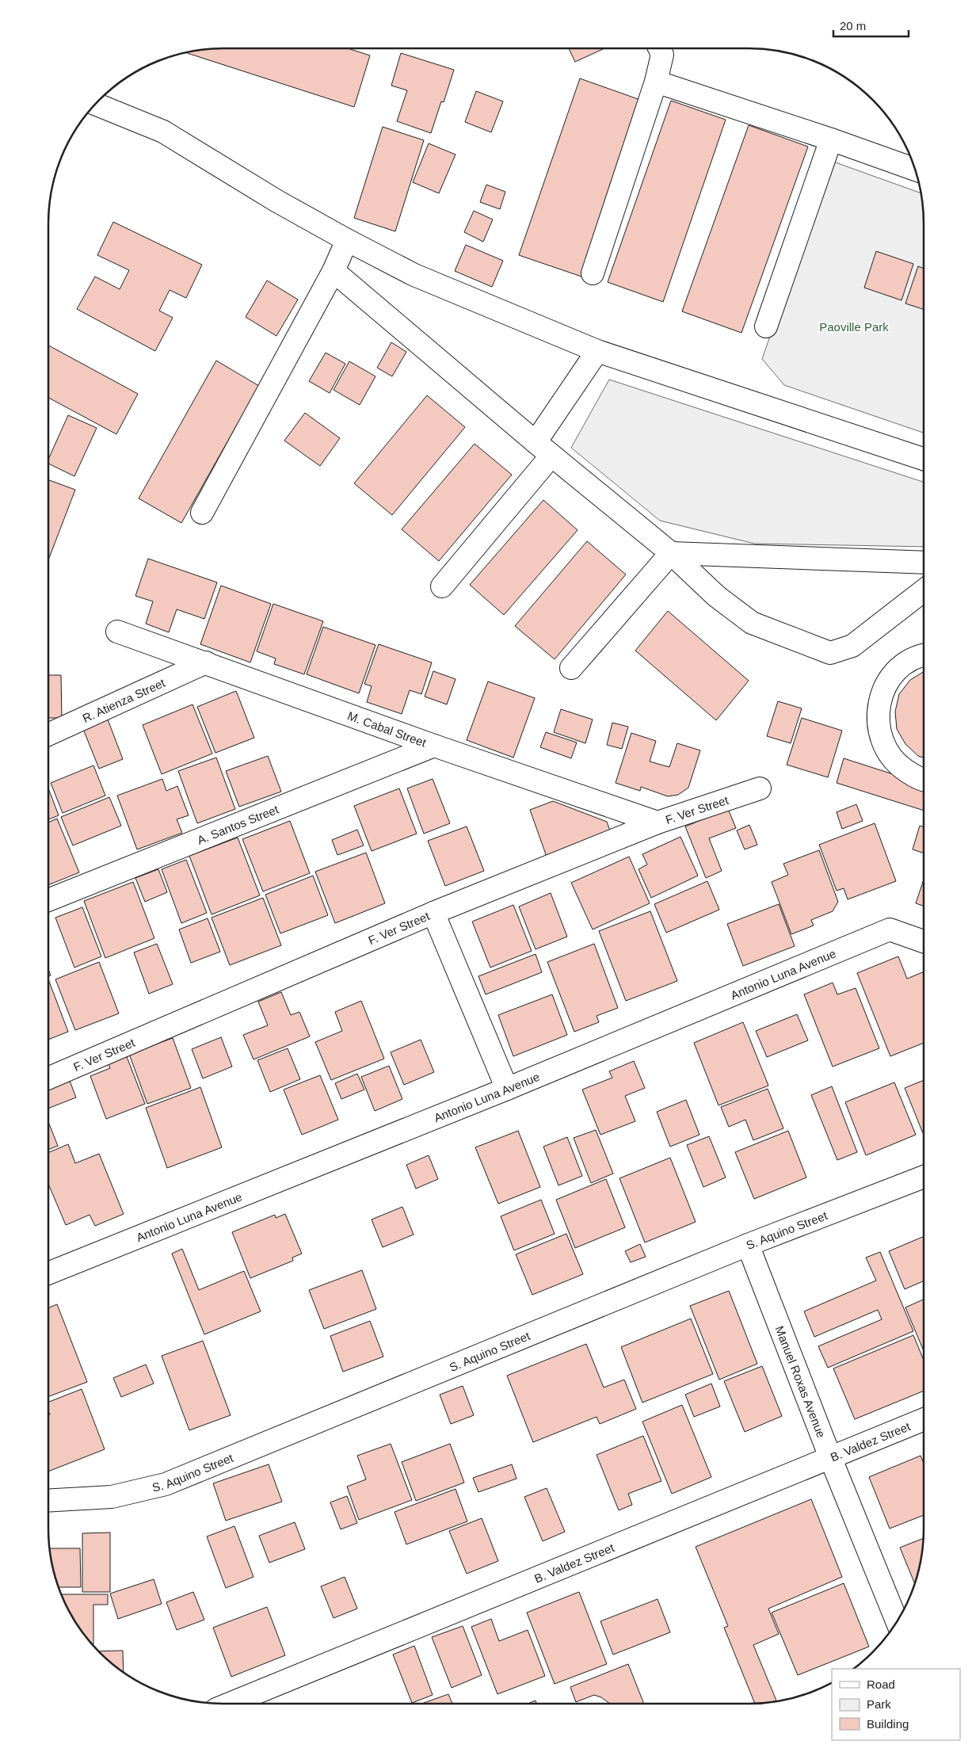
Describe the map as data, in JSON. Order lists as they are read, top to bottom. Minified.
{"streets":{"street":["R. Atienza Street","M. Cabal Street","F. Ver Street","A. Santos Street","Antonio Luna Avenue","S. Aquino Street","Manuel Roxas Avenue","B. Valdez Street"]},"crossings":[["R. Atienza Street","M. Cabal Street"],["M. Cabal Street","F. Ver Street"],["M. Cabal Street","A. Santos Street"],["S. Aquino Street","Manuel Roxas Avenue"],["Manuel Roxas Avenue","B. Valdez Street"]],"parks":["Paoville Park"],"legend":["Road","Park","Building"],"scale_bar":"20 m"}
